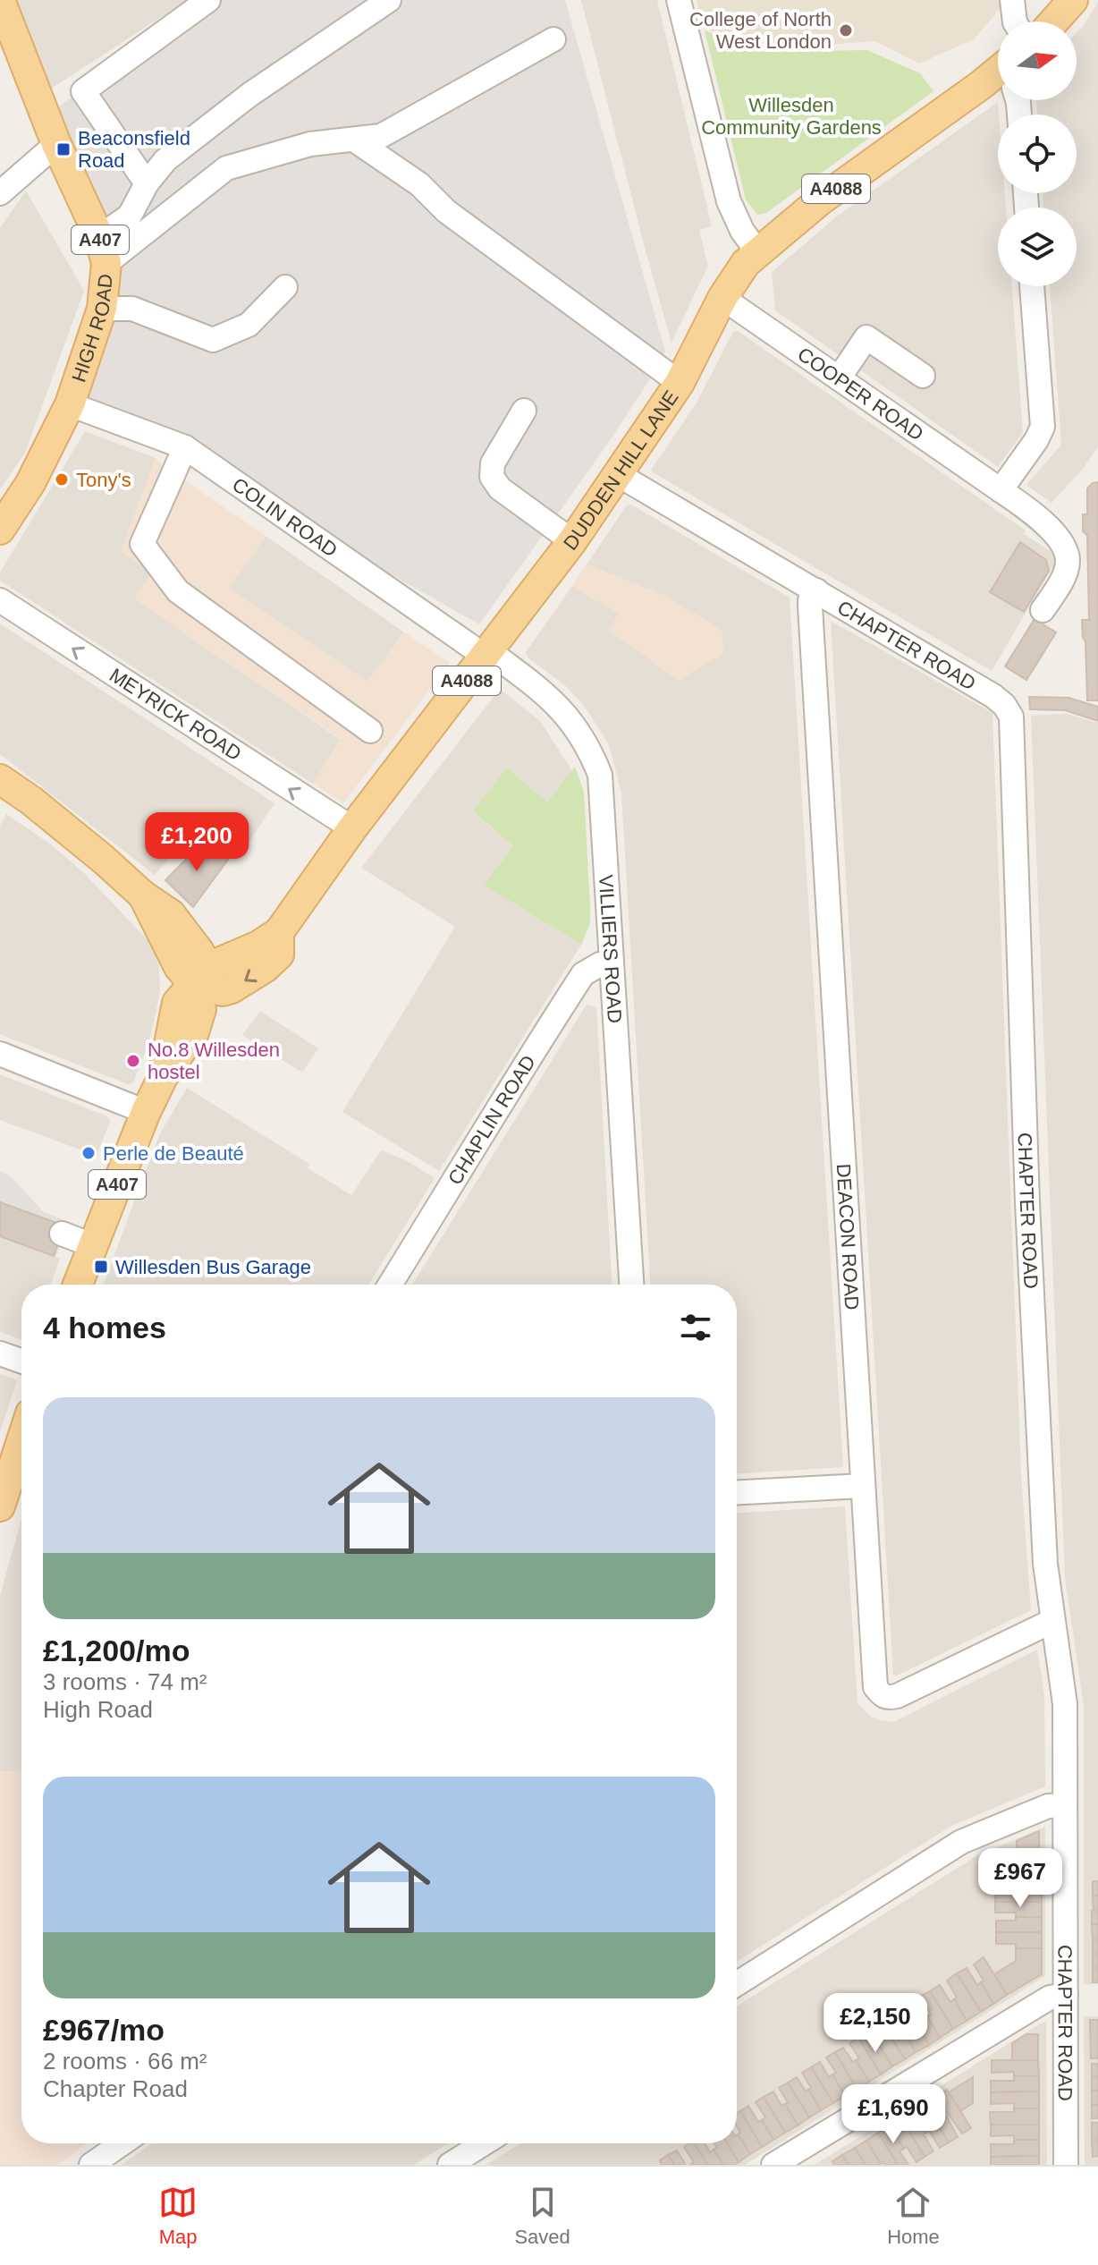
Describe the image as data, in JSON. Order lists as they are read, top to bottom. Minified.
{"streets":{"main road":["A4088","A407","HIGH ROAD","DUDDEN HILL LANE"],"street":["COOPER ROAD","COLIN ROAD","CHAPTER ROAD","MEYRICK ROAD","VILLIERS ROAD","CHAPLIN ROAD","DEACON ROAD"]},"crossings":[["A407","HIGH ROAD"],["A407","DUDDEN HILL LANE"],["HIGH ROAD","COLIN ROAD"],["COOPER ROAD","DUDDEN HILL LANE"],["DUDDEN HILL LANE","COLIN ROAD"],["DUDDEN HILL LANE","CHAPTER ROAD"],["DUDDEN HILL LANE","MEYRICK ROAD"],["DUDDEN HILL LANE","VILLIERS ROAD"],["COLIN ROAD","VILLIERS ROAD"],["CHAPTER ROAD","DEACON ROAD"],["VILLIERS ROAD","CHAPLIN ROAD"]],"one_way":["MEYRICK ROAD"],"parks":["Willesden Community Gardens"],"places":{"other":["College of North West London","Tony's","No.8 Willesden hostel","Perle de Beauté"],"transit":["Beaconsfield Road","Willesden Bus Garage"]},"north":"right","page":{"price":["£1,200","£967","£2,150","£1,690"],"heading":"4 homes","list":[{"name":"£1,200/mo","note":"3 rooms · 74 m² · High Road"},{"name":"£967/mo","note":"2 rooms · 66 m² · Chapter Road"}],"tabs":["Map","Saved","Home"]}}
